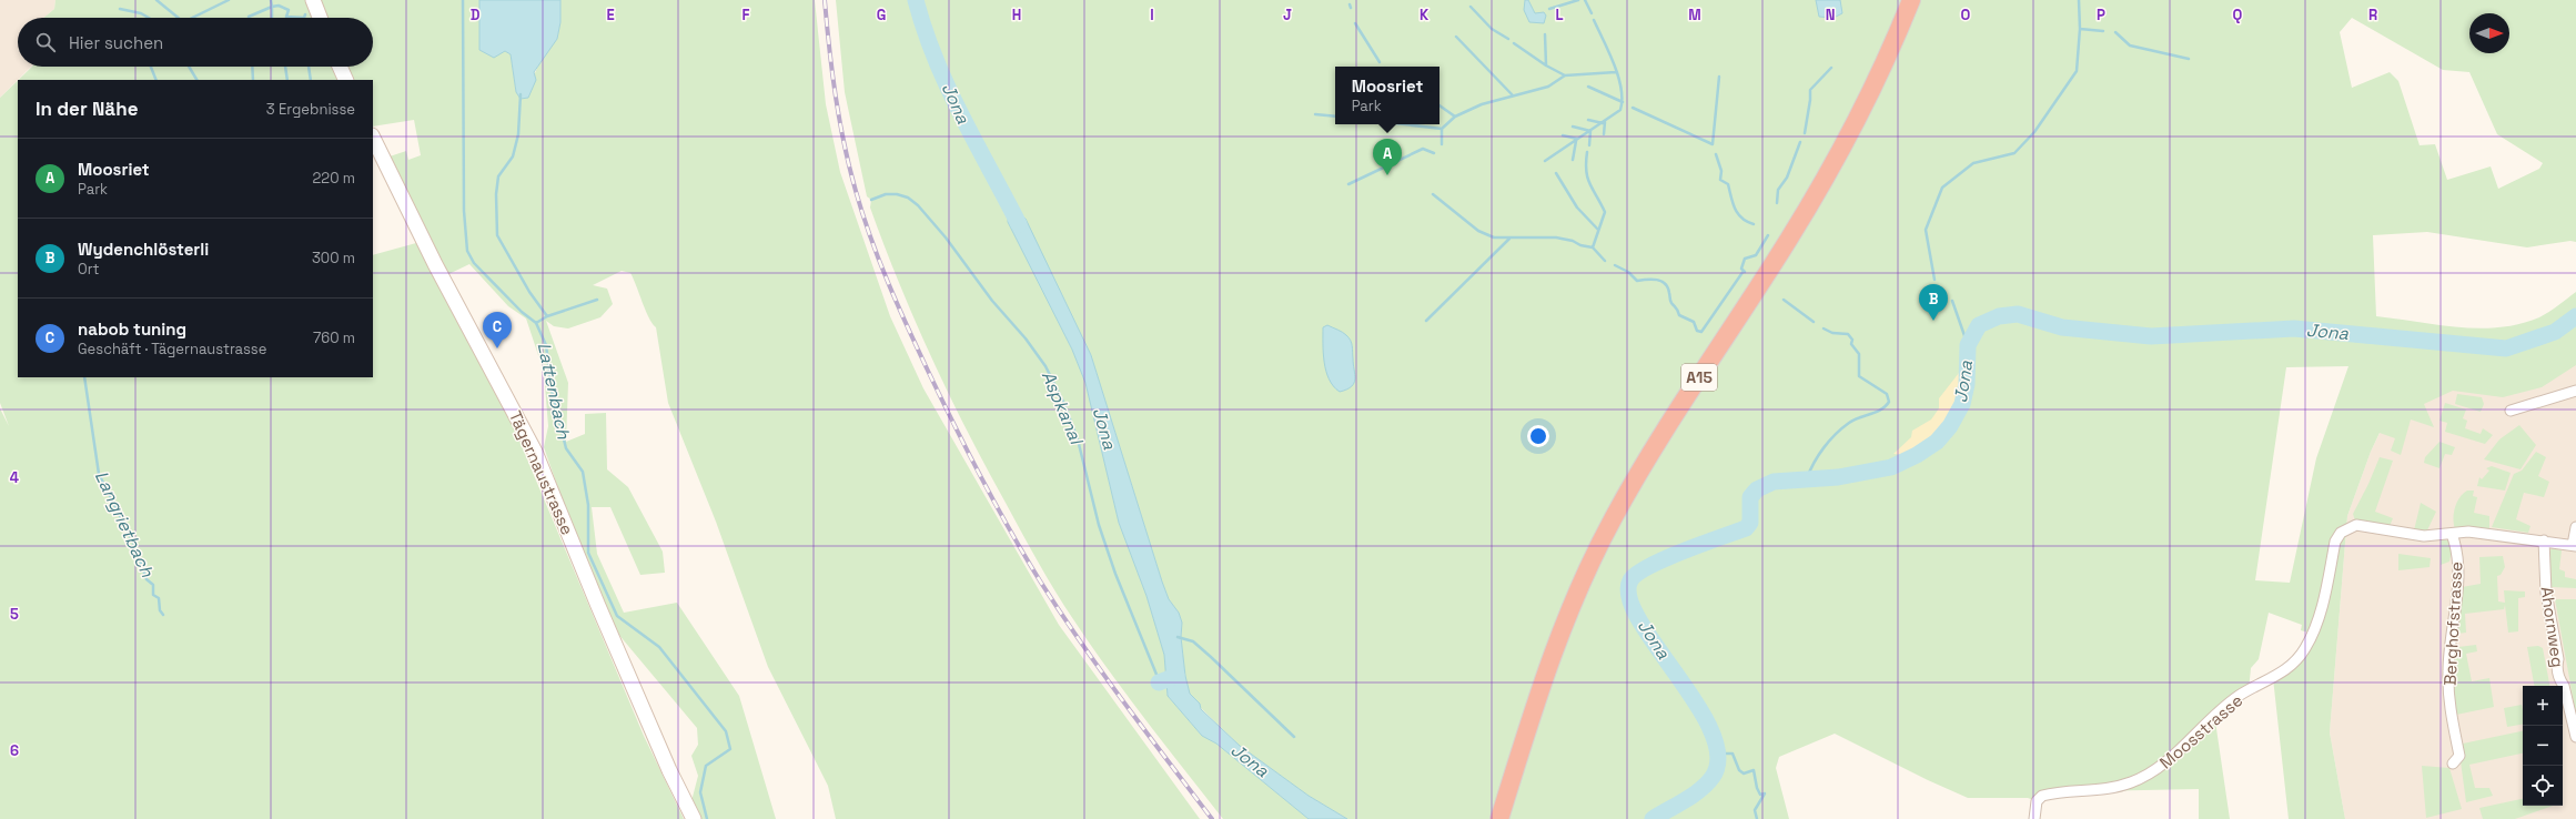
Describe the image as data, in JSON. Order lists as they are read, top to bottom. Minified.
{"streets":{"highway":["A15"],"street":["Tägernaustrasse","Berghofstrasse","Ahornweg","Moosstrasse"]},"crossings":[["Berghofstrasse","Moosstrasse"],["Ahornweg","Moosstrasse"]],"water":["Jona","Lattenbach","Aspkanal","Langrietbach"],"north":"right","page":{"search":"Hier suchen","popup":["Moosriet","Park"],"heading":["In der Nähe","3 Ergebnisse"],"list":[{"mark":"A","name":"Moosriet","note":"Park","value":"220 m"},{"mark":"B","name":"Wydenchlösterli","note":"Ort","value":"300 m"},{"mark":"C","name":"nabob tuning","note":"Geschäft · Tägernaustrasse","value":"760 m"}],"pins":["A","B","C"],"map_buttons":["+","−"]},"grid":{"columns":["D","E","F","G","H","I","J","K","L","M","N","O","P","Q","R"],"rows":["4","5","6"]}}
